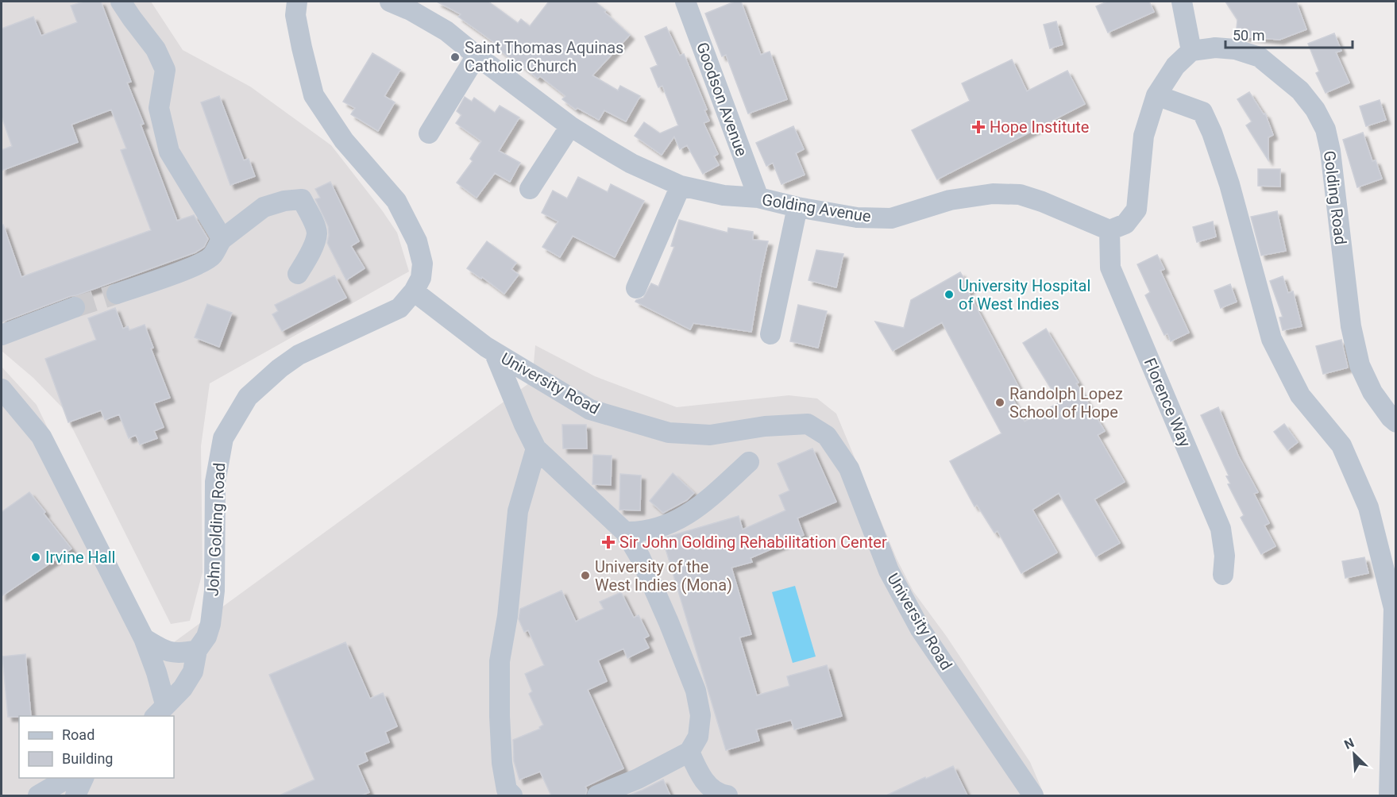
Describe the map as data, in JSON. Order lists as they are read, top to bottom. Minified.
{"streets":{"street":["Goodson Avenue","Golding Road","Golding Avenue","University Road","Florence Way","John Golding Road"]},"crossings":[["Goodson Avenue","Golding Avenue"],["Golding Avenue","Florence Way"],["University Road","John Golding Road"]],"places":{"other":["Saint Thomas Aquinas Catholic Church","University Hospital of West Indies","Randolph Lopez School of Hope","Irvine Hall","University of the West Indies (Mona)"],"health":["Hope Institute","Sir John Golding Rehabilitation Center"]},"legend":["Road","Building"],"scale_bar":"50 m","north":"top left"}
